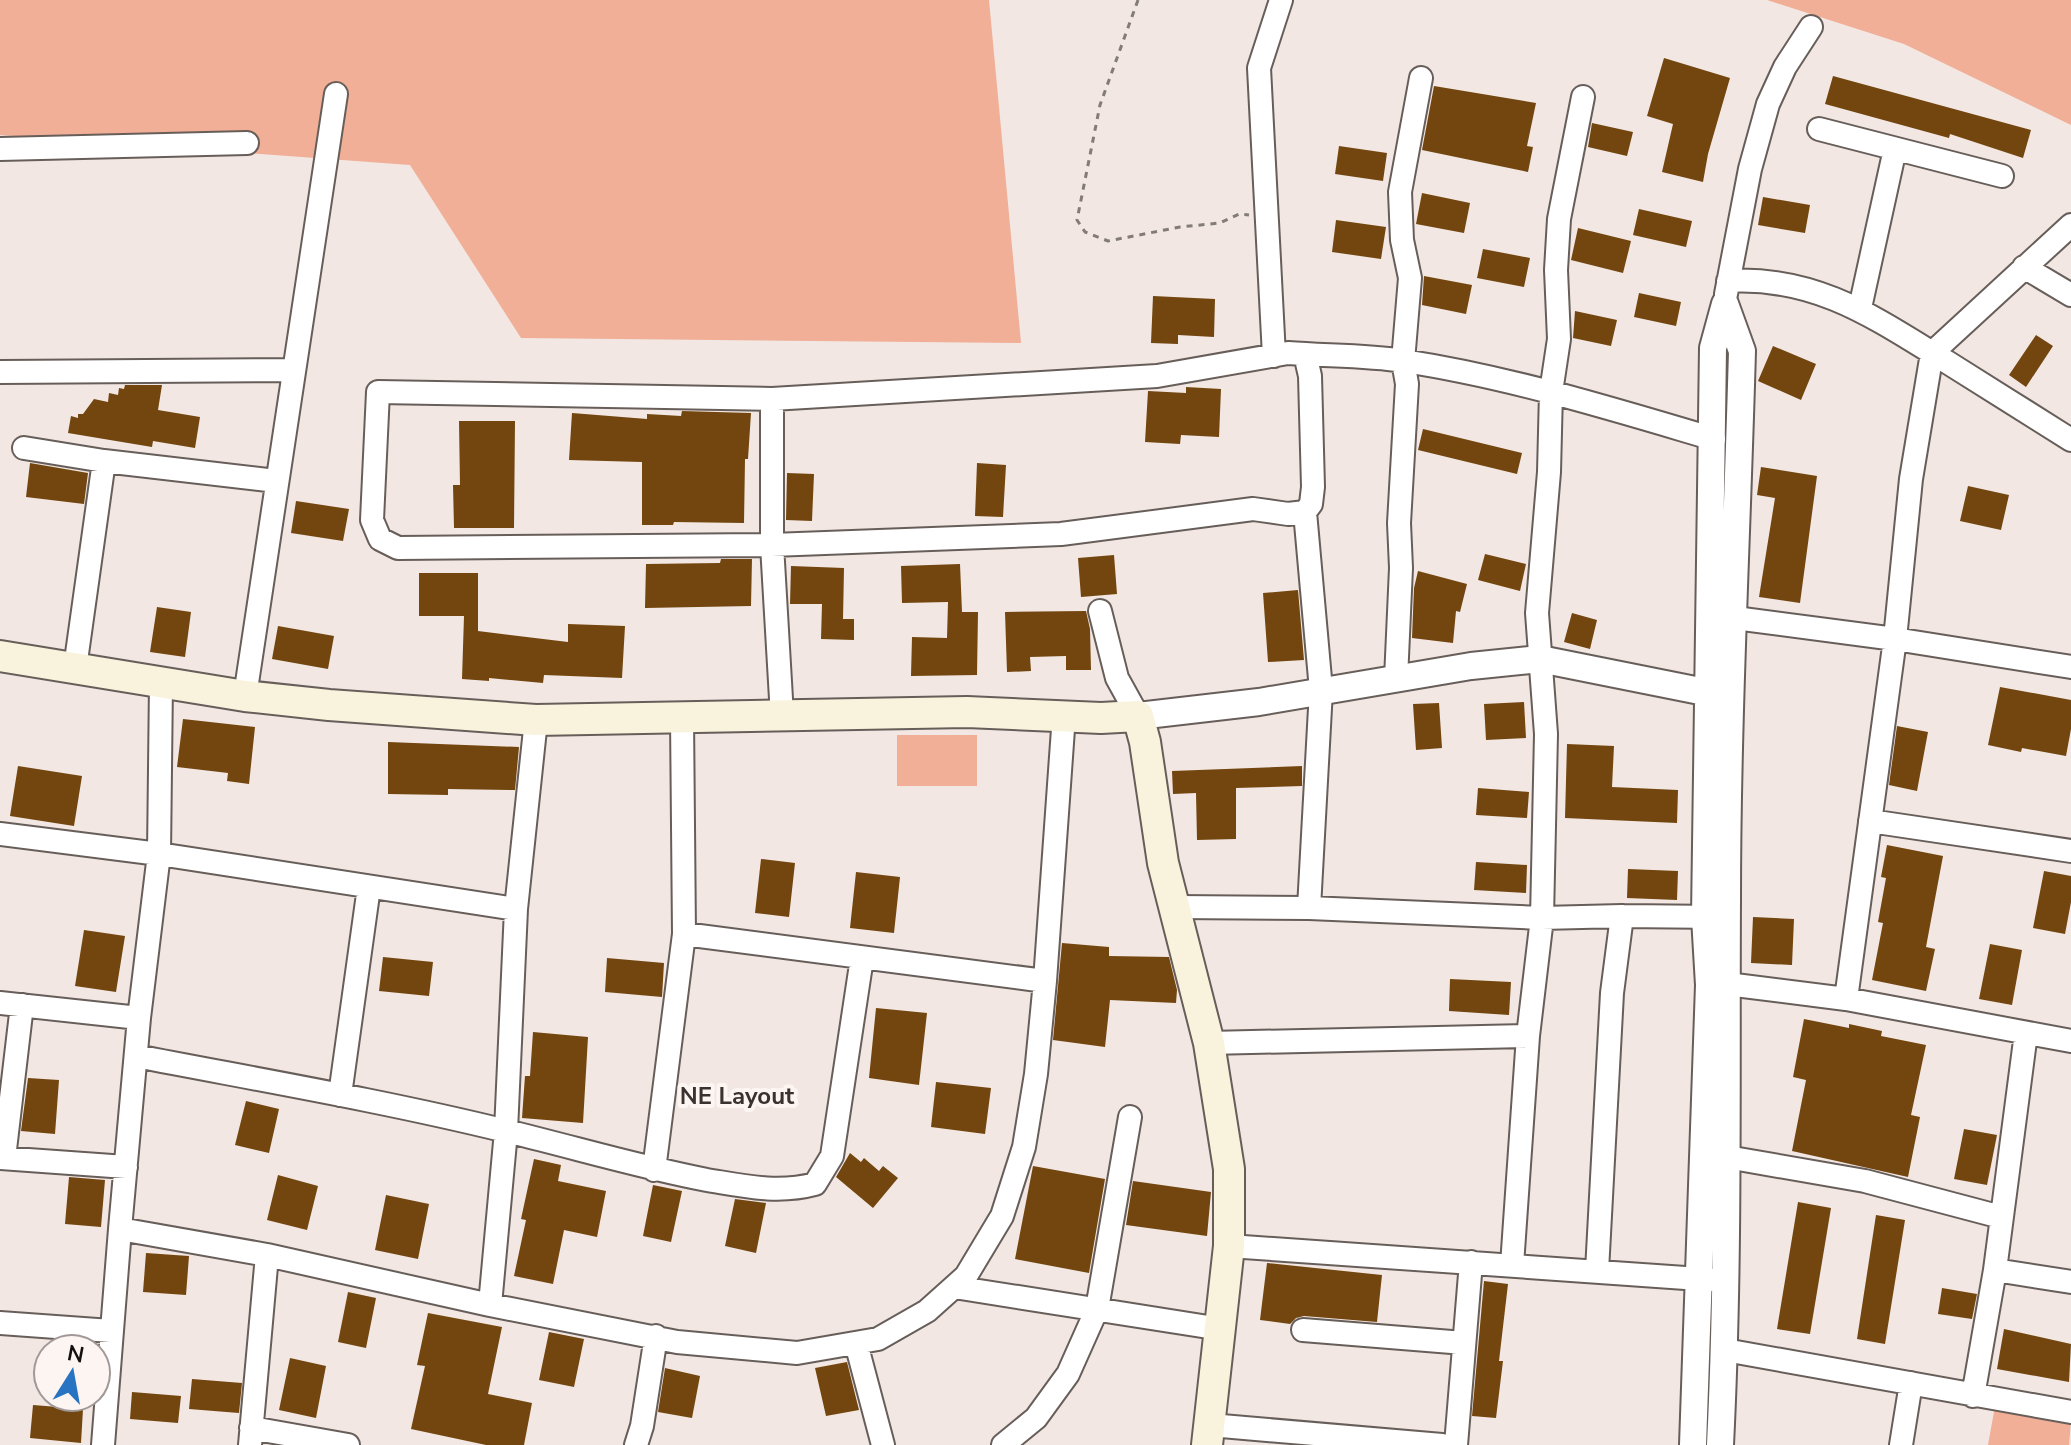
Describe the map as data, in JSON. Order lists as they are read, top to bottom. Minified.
{"districts":["NE Layout"],"north":"top"}
